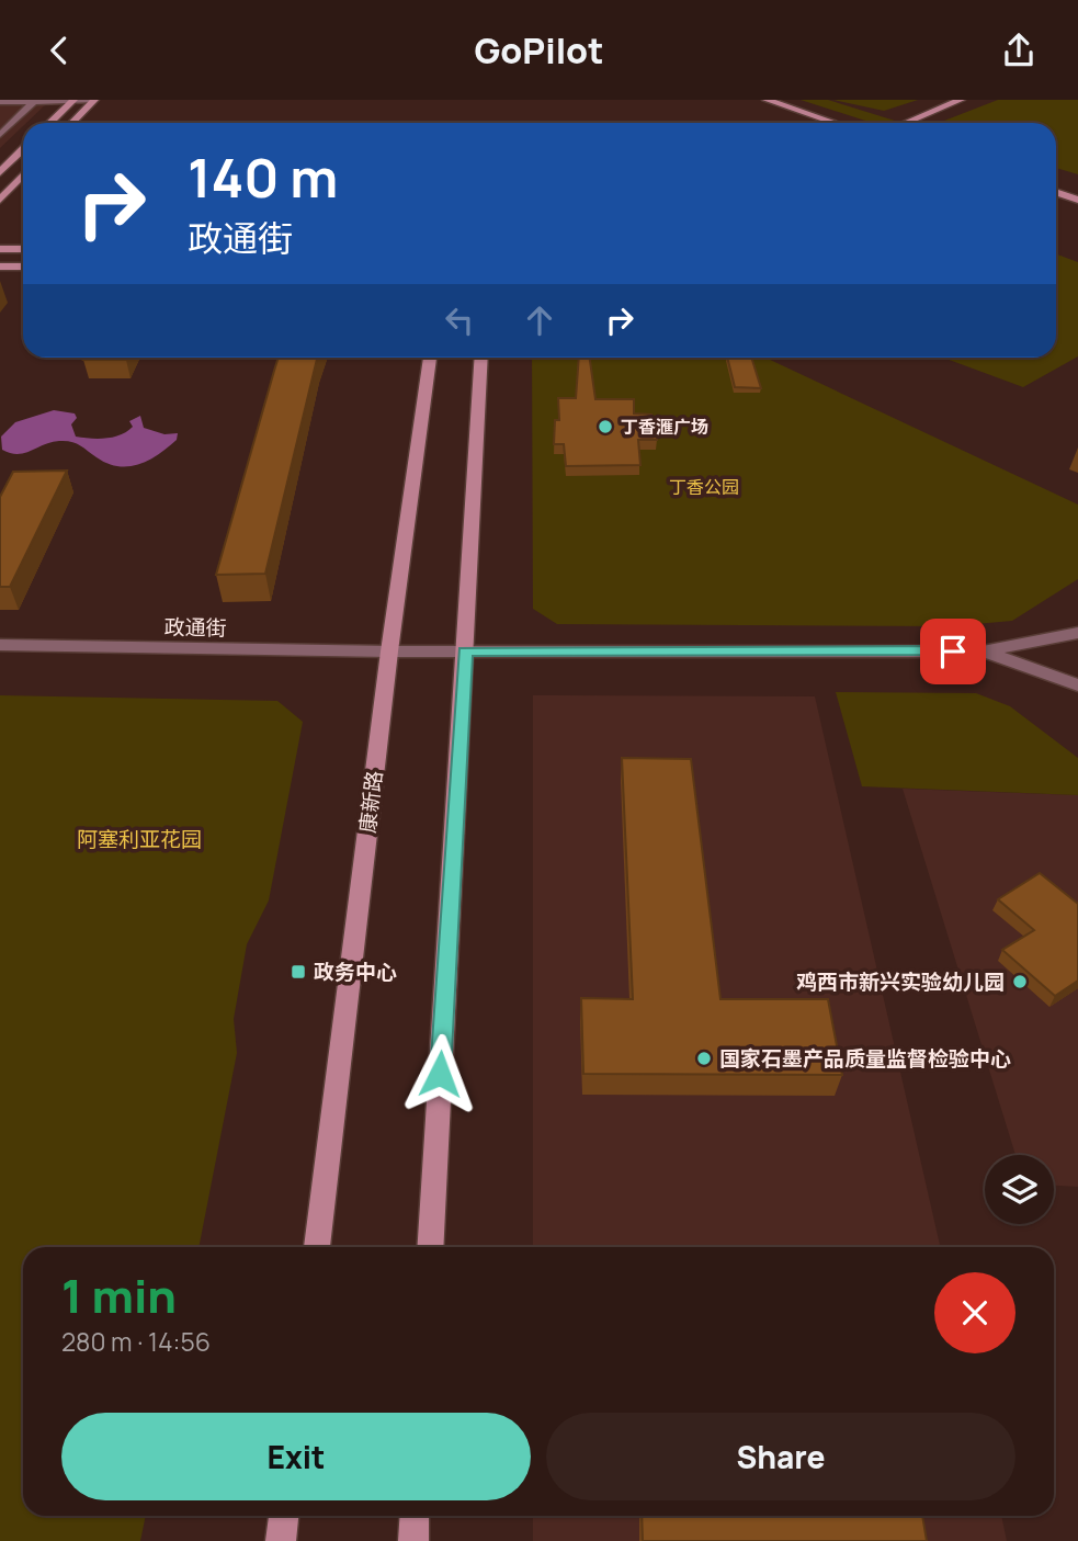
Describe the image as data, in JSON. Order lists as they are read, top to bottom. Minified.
{"streets":{"main road":["康新路"],"street":["政通街"]},"crossings":[["政通街","康新路"]],"parks":["丁香公园","阿塞利亚花园"],"places":{"other":["丁香滙广场","鸡西市新兴实验幼儿园","国家石墨产品质量监督检验中心"],"transit":["政务中心"]},"page":{"header":"GoPilot","turn":["140 m","政通街"],"heading":["1 min","280 m · 14:56"],"buttons":["Exit","Share"]}}
